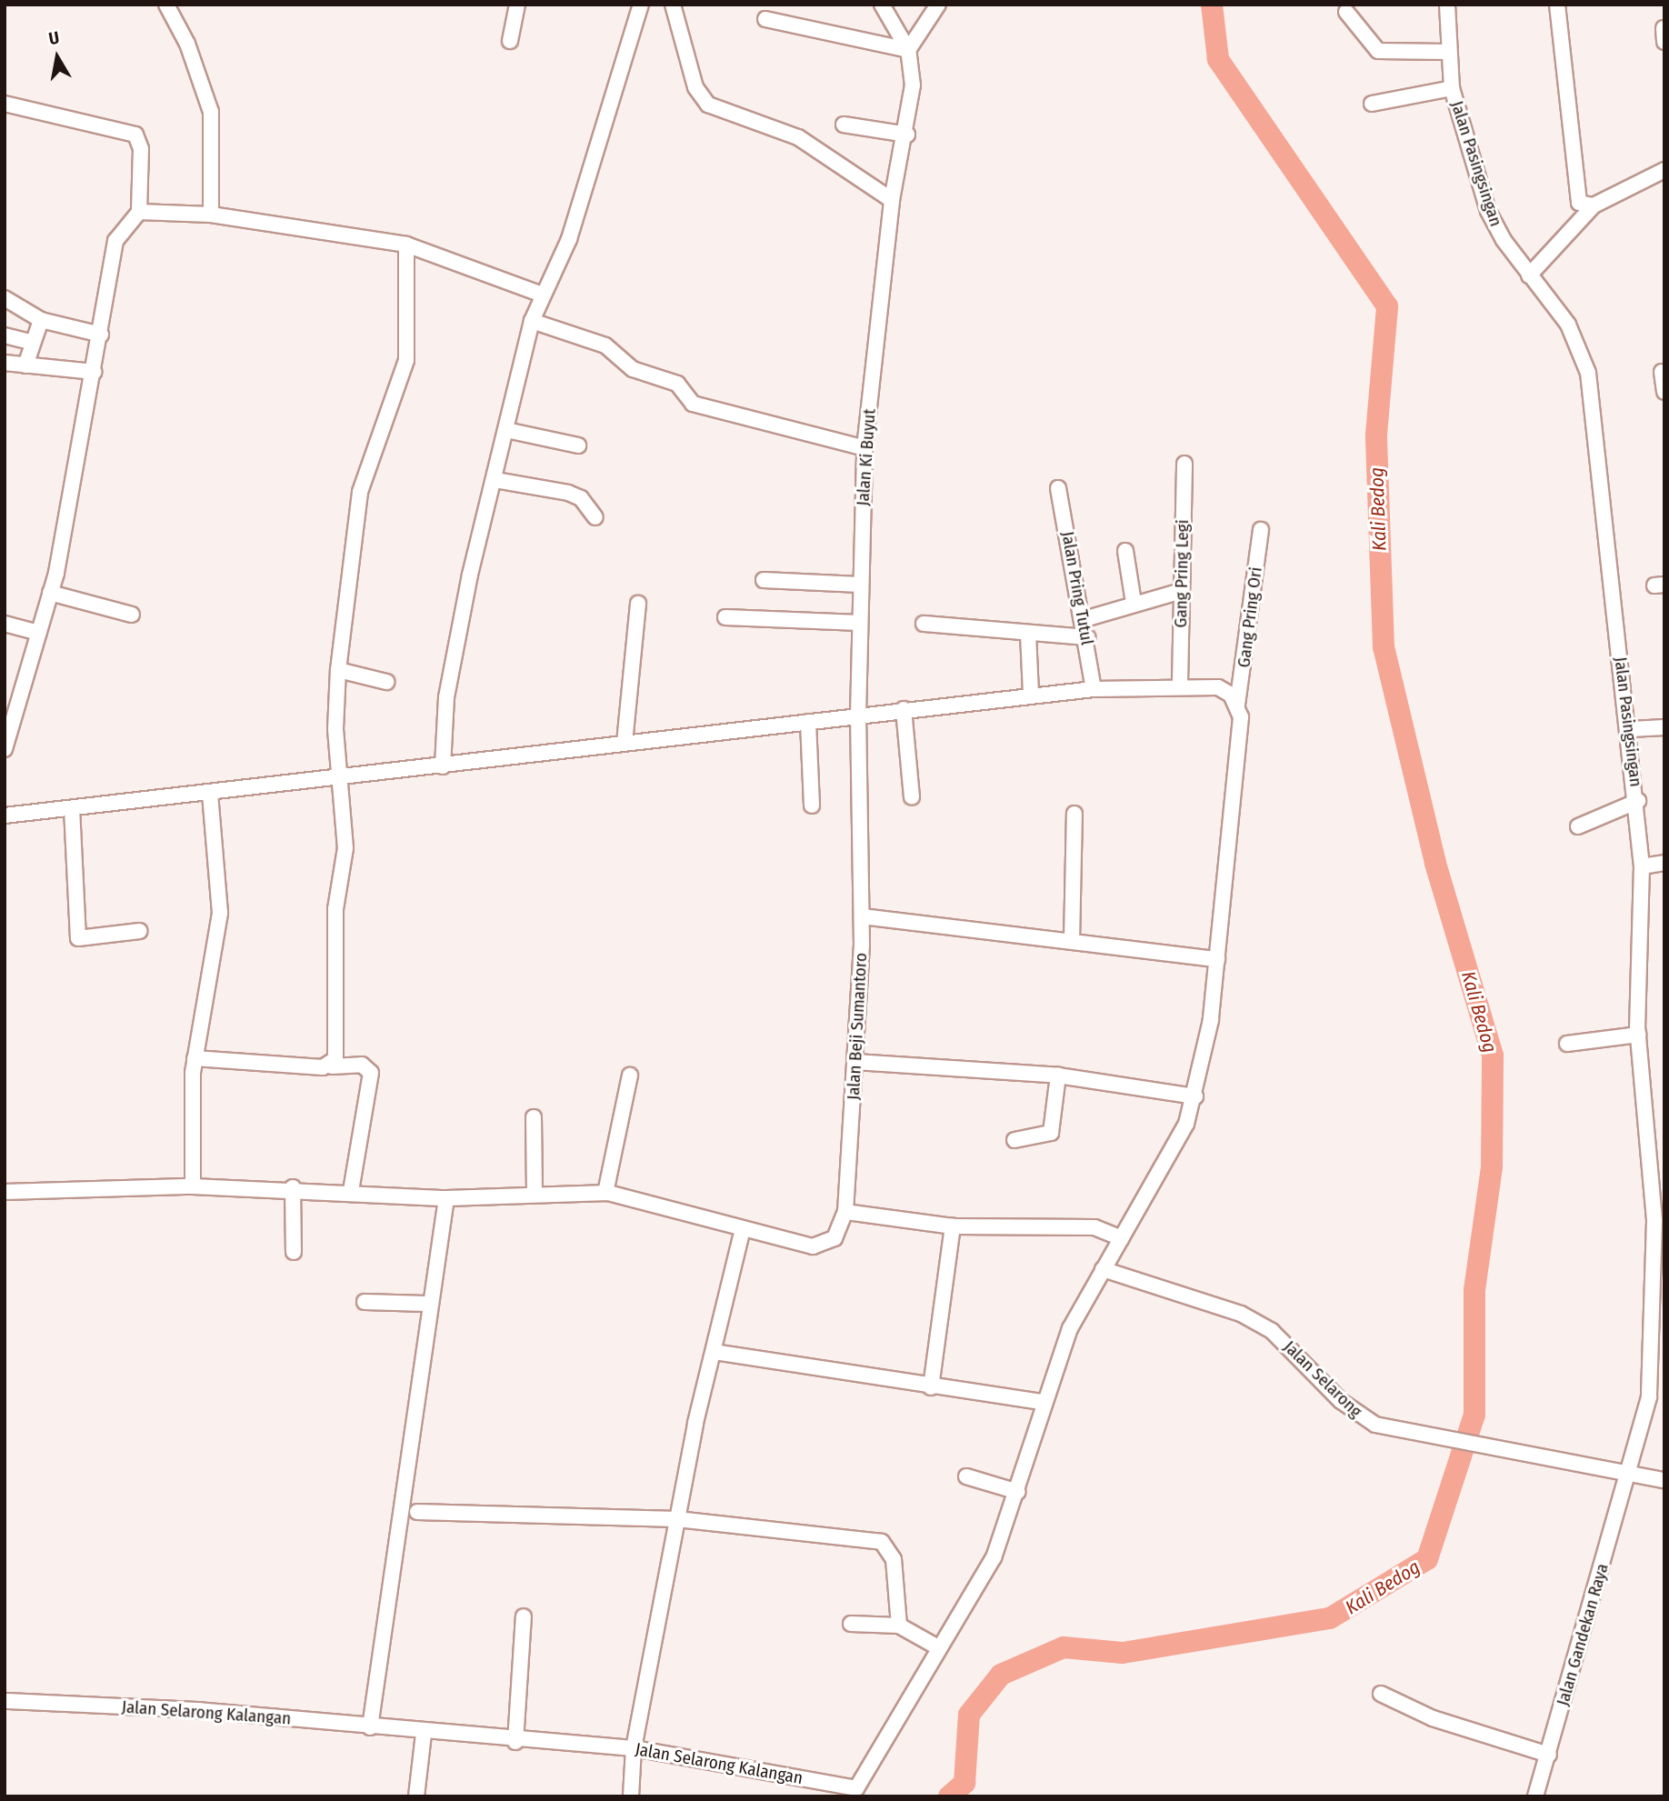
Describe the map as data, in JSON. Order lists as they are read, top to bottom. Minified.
{"streets":{"street":["Jalan Pasingsingan","Jalan Ki Buyut","Gang Pring Legi","Jalan Pring Tutul","Gang Pring Ori","Jalan Beji Sumantoro","Jalan Selarong","Jalan Gandekan Raya","Jalan Selarong Kalangan"]},"crossings":[["Jalan Pasingsingan","Jalan Selarong"],["Jalan Pasingsingan","Jalan Gandekan Raya"],["Jalan Ki Buyut","Jalan Beji Sumantoro"],["Gang Pring Ori","Jalan Selarong Kalangan"],["Jalan Selarong","Jalan Gandekan Raya"],["Jalan Selarong","Jalan Selarong Kalangan"]],"water":["Kali Bedog"],"north":"top"}
